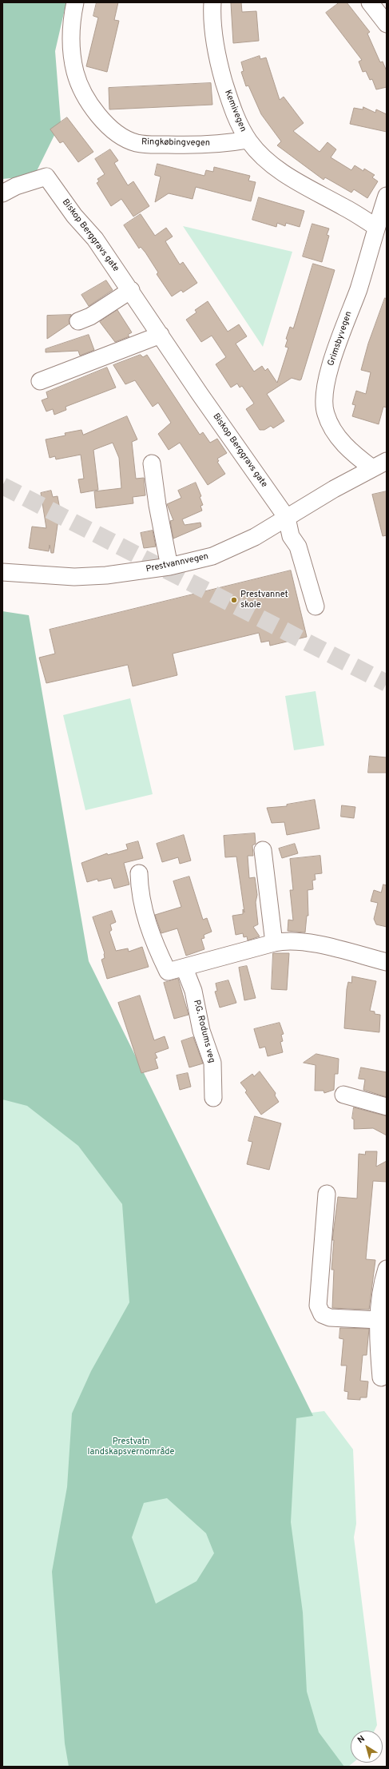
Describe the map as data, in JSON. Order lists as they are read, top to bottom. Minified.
{"streets":{"street":["Kemivegen","Ringkøbingvegen","Biskop Berggravs gate","Grimsbyvegen","Prestvannvegen","P.G. Rodums veg"]},"crossings":[["Kemivegen","Ringkøbingvegen"],["Kemivegen","Grimsbyvegen"],["Biskop Berggravs gate","Prestvannvegen"],["Grimsbyvegen","Prestvannvegen"]],"parks":["Prestvatn landskapsvernområde"],"places":["Prestvannet skole"],"north":"top left"}
